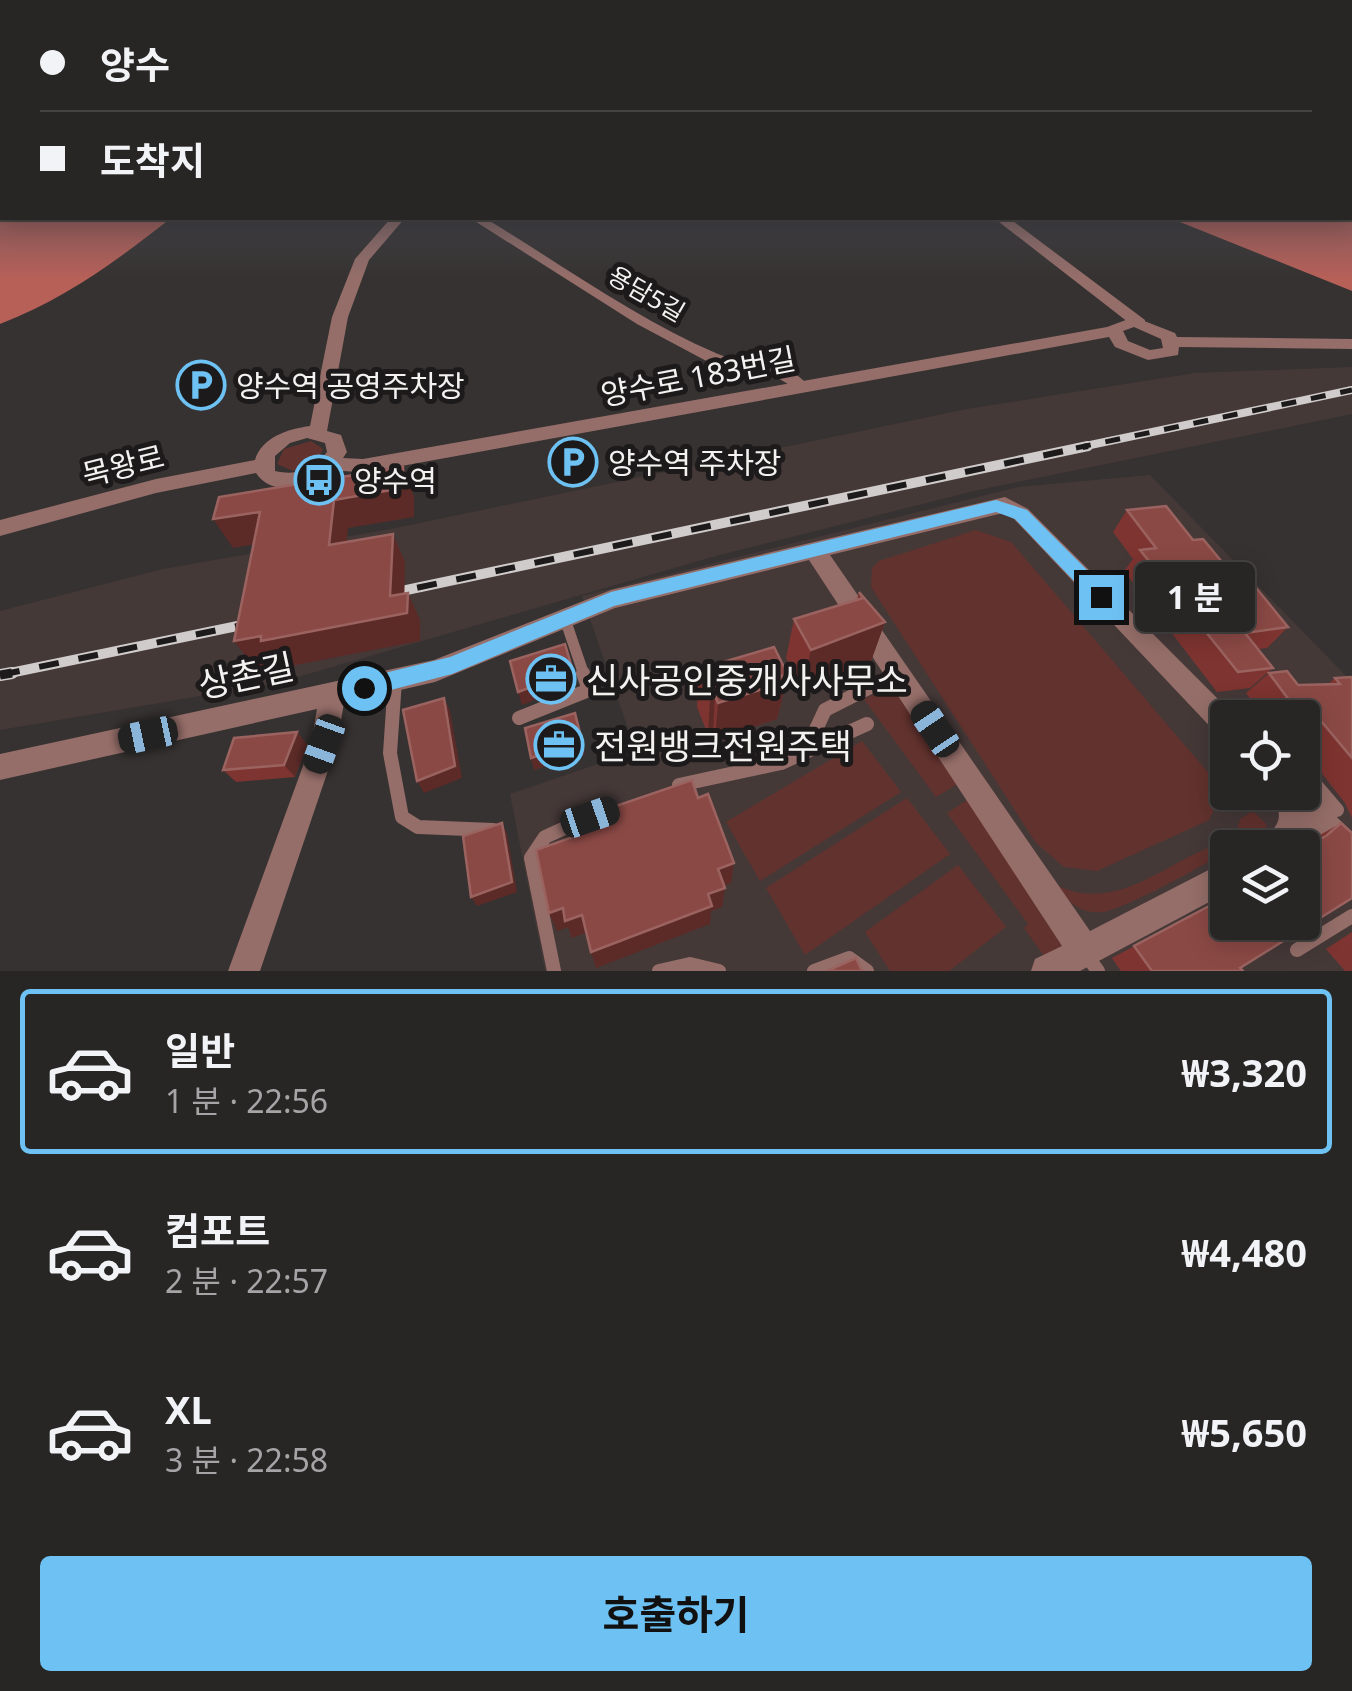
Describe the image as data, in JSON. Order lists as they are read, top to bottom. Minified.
{"streets":{"street":["용담5길","양수로 183번길","목왕로","상촌길"]},"crossings":[["용담5길","양수로 183번길"],["양수로 183번길","목왕로"]],"places":{"parking":["양수역 공영주차장","양수역 주차장"],"bus stop":["양수역"],"office":["신사공인중개사사무소","전원뱅크전원주택"]},"page":{"banner":["양수","도착지"],"bubble":"1 분","list":[{"name":"일반","note":"1 분 · 22:56","value":"₩3,320"},{"name":"컴포트","note":"2 분 · 22:57","value":"₩4,480"},{"name":"XL","note":"3 분 · 22:58","value":"₩5,650"}],"buttons":"호출하기"}}
